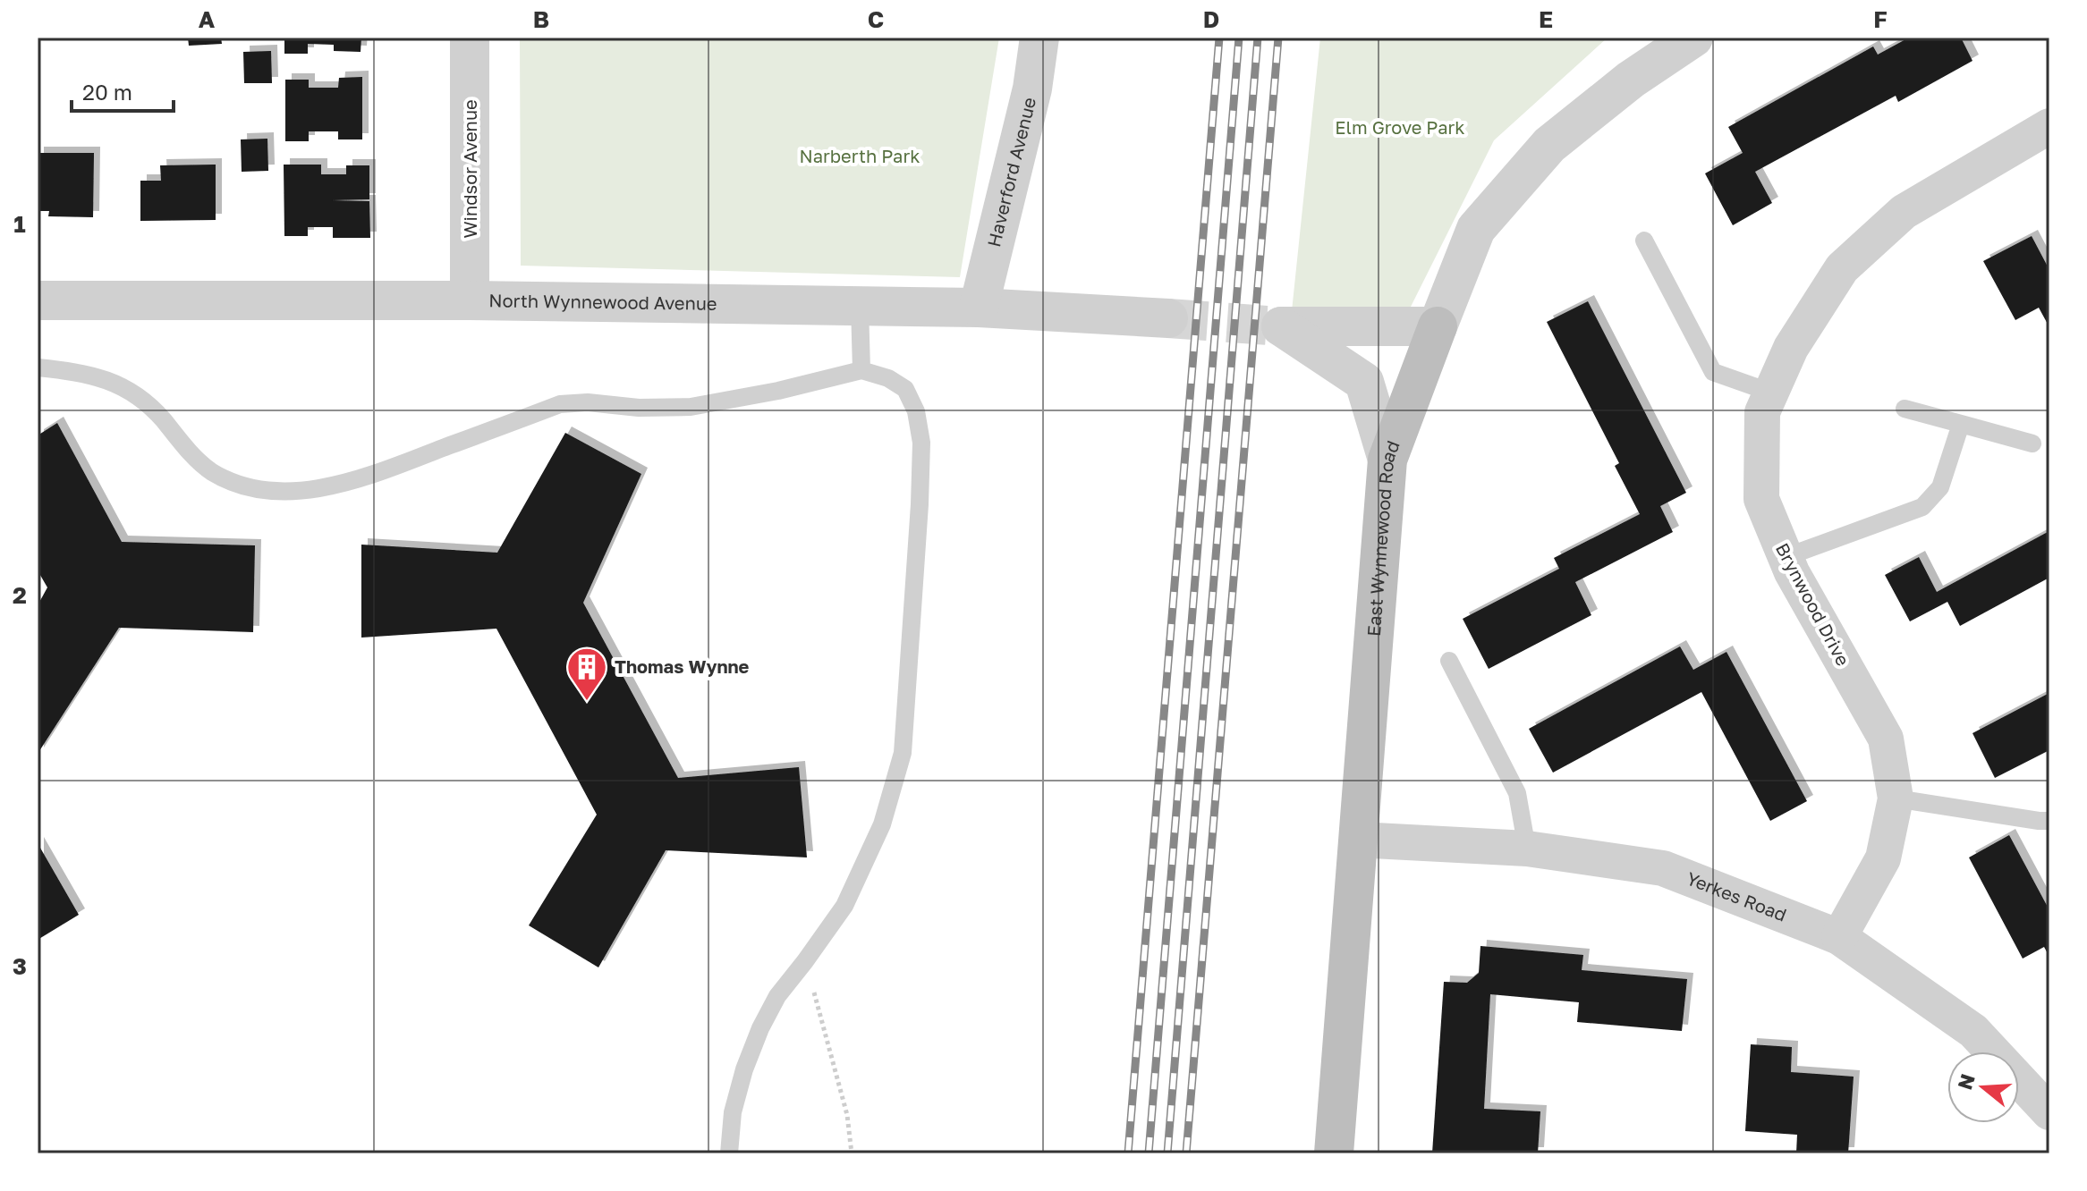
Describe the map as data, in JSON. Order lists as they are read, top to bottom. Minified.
{"streets":{"main road":["East Wynnewood Road"],"street":["Windsor Avenue","Haverford Avenue","North Wynnewood Avenue","Brynwood Drive","Yerkes Road"]},"crossings":[["Windsor Avenue","North Wynnewood Avenue"],["Haverford Avenue","North Wynnewood Avenue"],["East Wynnewood Road","Yerkes Road"],["Brynwood Drive","Yerkes Road"]],"parks":["Elm Grove Park","Narberth Park"],"places":{"building":["Thomas Wynne"]},"scale_bar":"20 m","north":"left","grid":{"columns":["A","B","C","D","E","F"],"rows":["1","2","3"]}}
